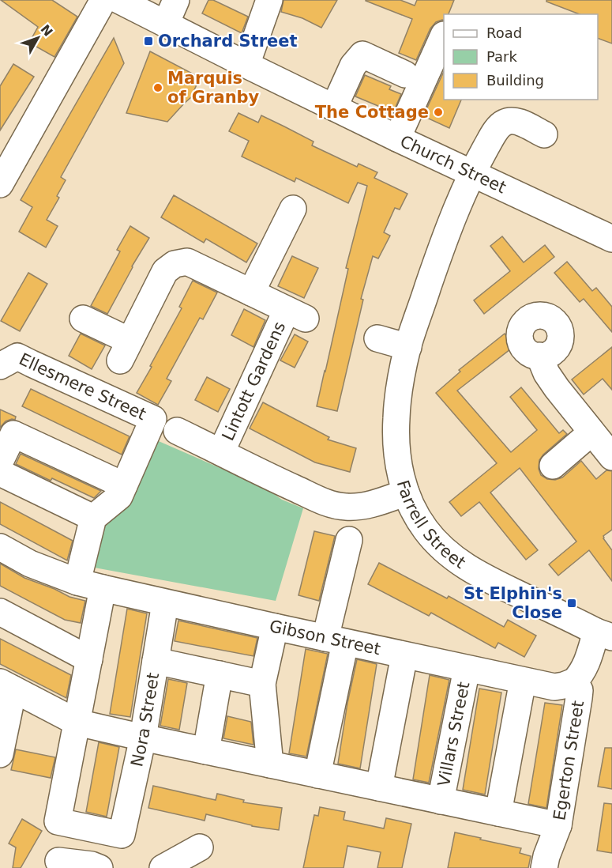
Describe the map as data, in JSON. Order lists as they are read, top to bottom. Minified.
{"streets":{"street":["Church Street","Lintott Gardens","Ellesmere Street","Farrell Street","Gibson Street","Nora Street","Villars Street","Egerton Street"]},"crossings":[["Church Street","Farrell Street"],["Farrell Street","Egerton Street"],["Gibson Street","Nora Street"],["Gibson Street","Villars Street"],["Gibson Street","Egerton Street"]],"places":{"transit":["Orchard Street","St Elphin's Close"],"other":["Marquis of Granby","The Cottage"]},"legend":["Road","Park","Building"],"north":"top right"}
